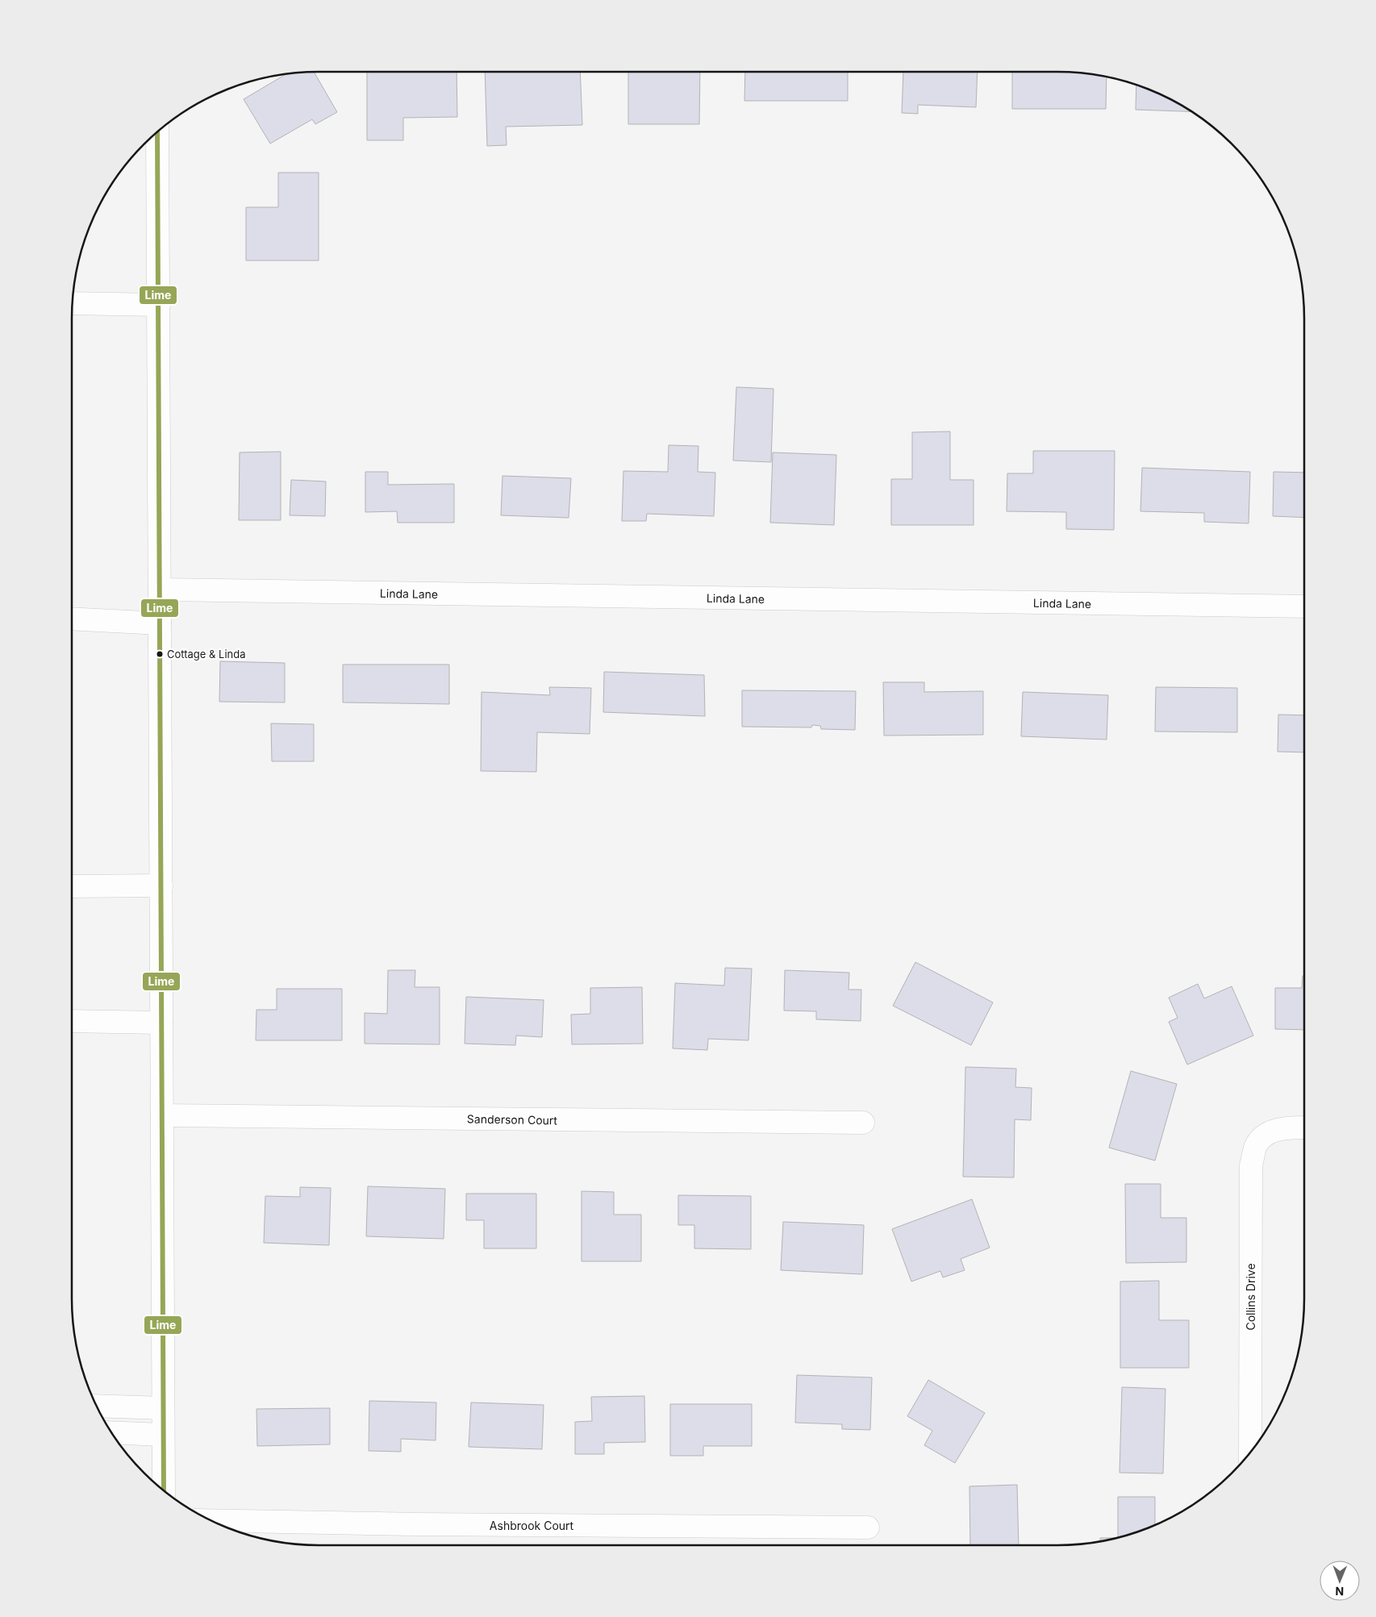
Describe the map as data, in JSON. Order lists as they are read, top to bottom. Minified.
{"streets":{"street":["Linda Lane","Sanderson Court","Collins Drive","Ashbrook Court"]},"places":["Cottage & Linda"],"lines":["transit line Lime"],"north":"bottom"}
